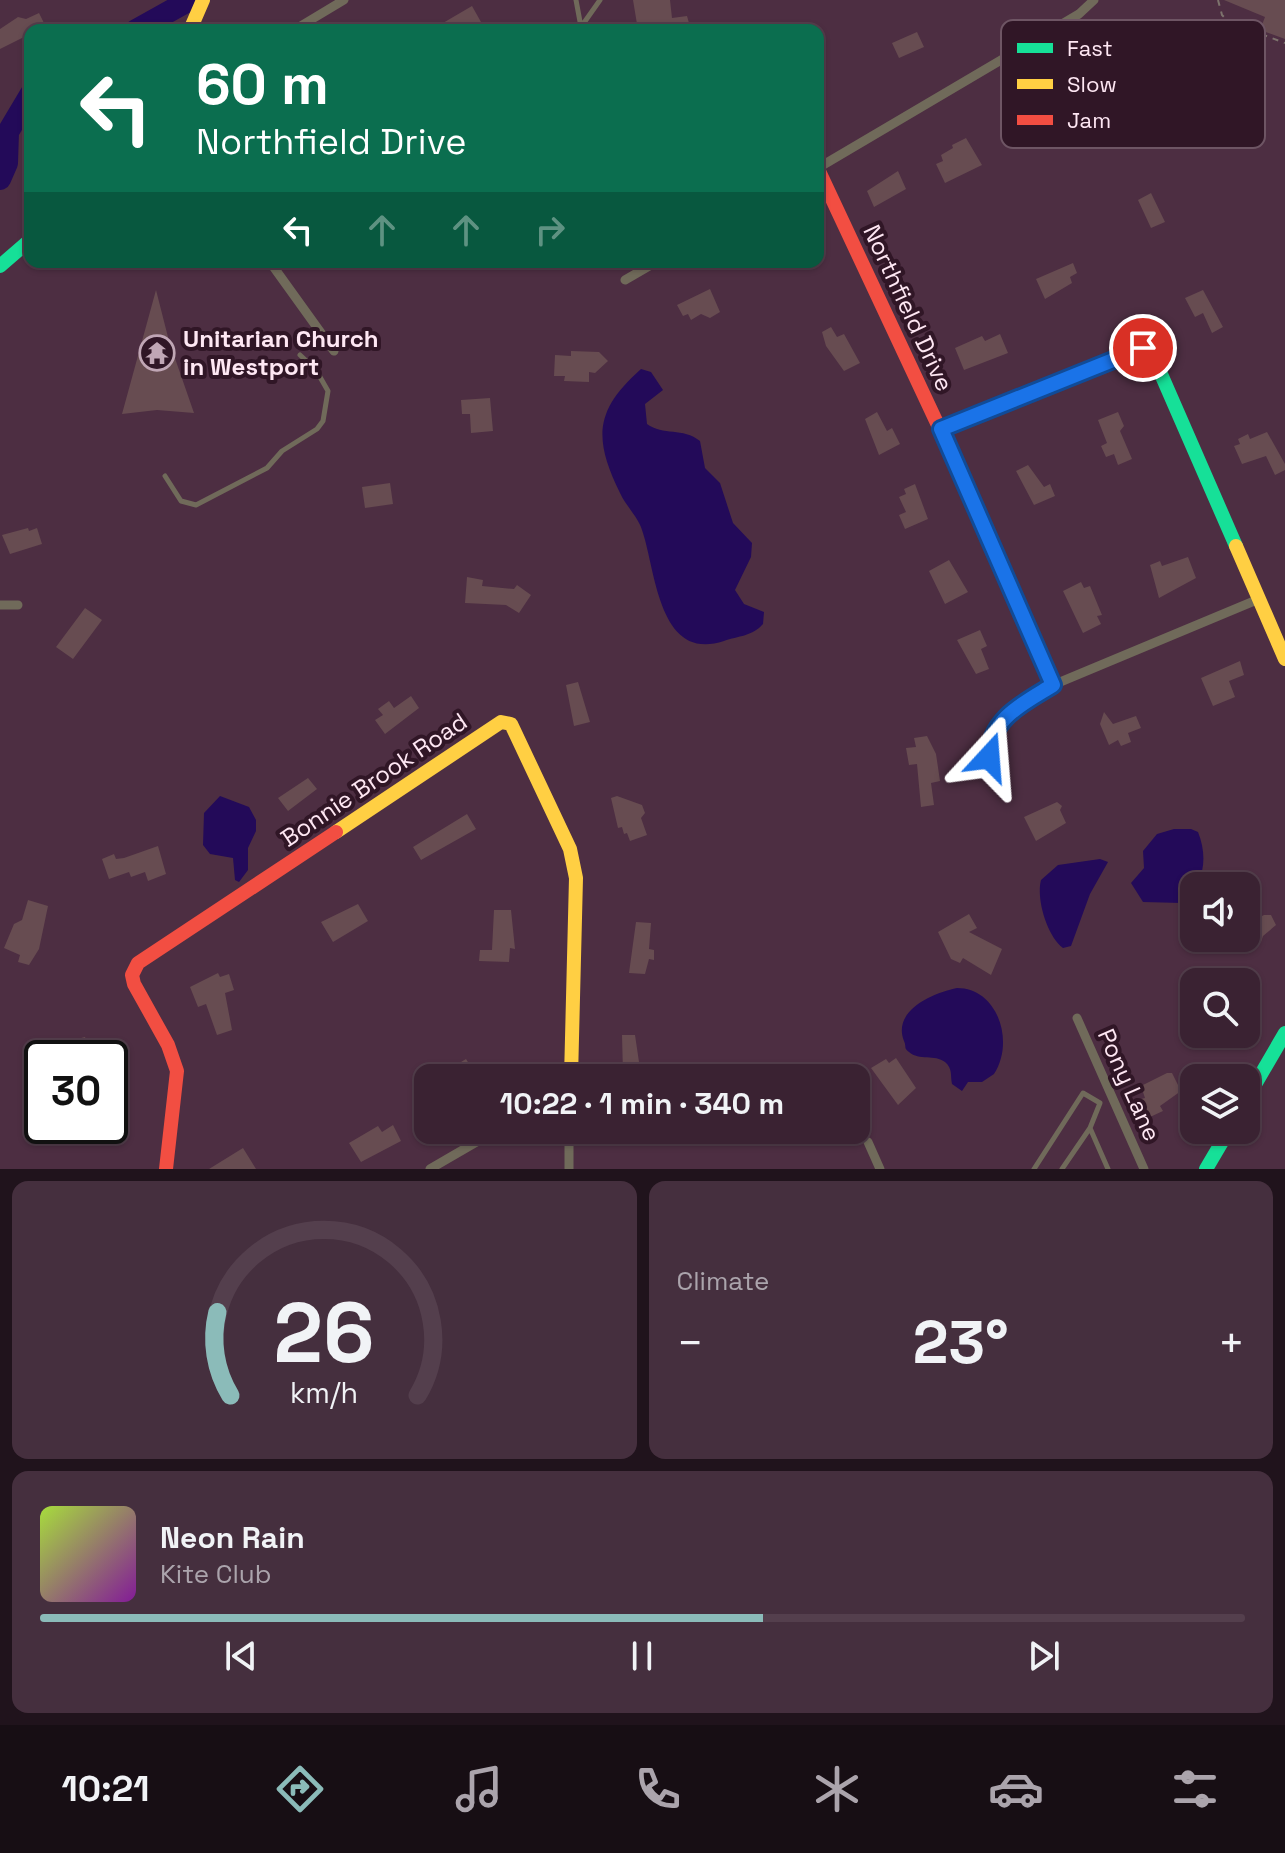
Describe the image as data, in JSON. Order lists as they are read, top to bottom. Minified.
{"streets":{"street":["Northfield Drive","Bonnie Brook Road","Pony Lane"]},"places":{"temple":["Unitarian Church in Westport"]},"legend":["Fast","Slow","Jam"],"page":{"turn":["60 m","Northfield Drive"],"limit":"30","trip":"10:22 · 1 min · 340 m","tile":"Climate","heat":["−","23°","+"],"song":["Neon Rain","Kite Club"],"tabs":"10:21","gauge":["26","km/h"]}}
